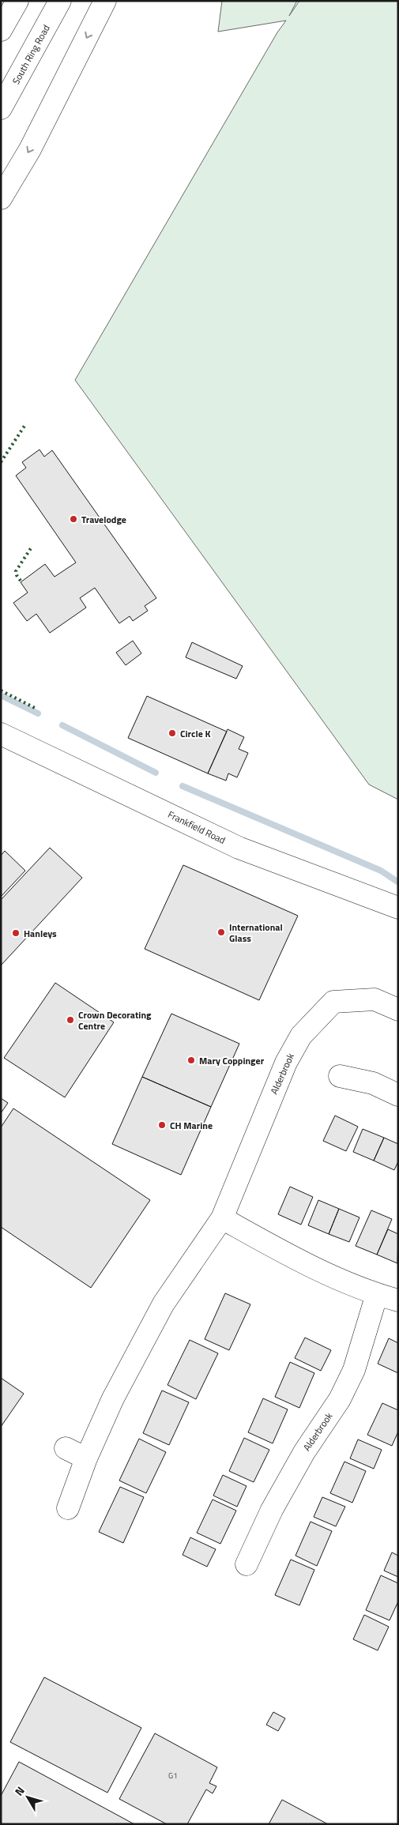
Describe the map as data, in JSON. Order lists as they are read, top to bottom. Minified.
{"streets":{"main road":["South Ring Road","Frankfield Road","Alderbrook"]},"places":["Travelodge","Circle K","International Glass","Hanleys","Crown Decorating Centre","Mary Coppinger","CH Marine"],"house_numbers":["G1"],"north":"top left"}
